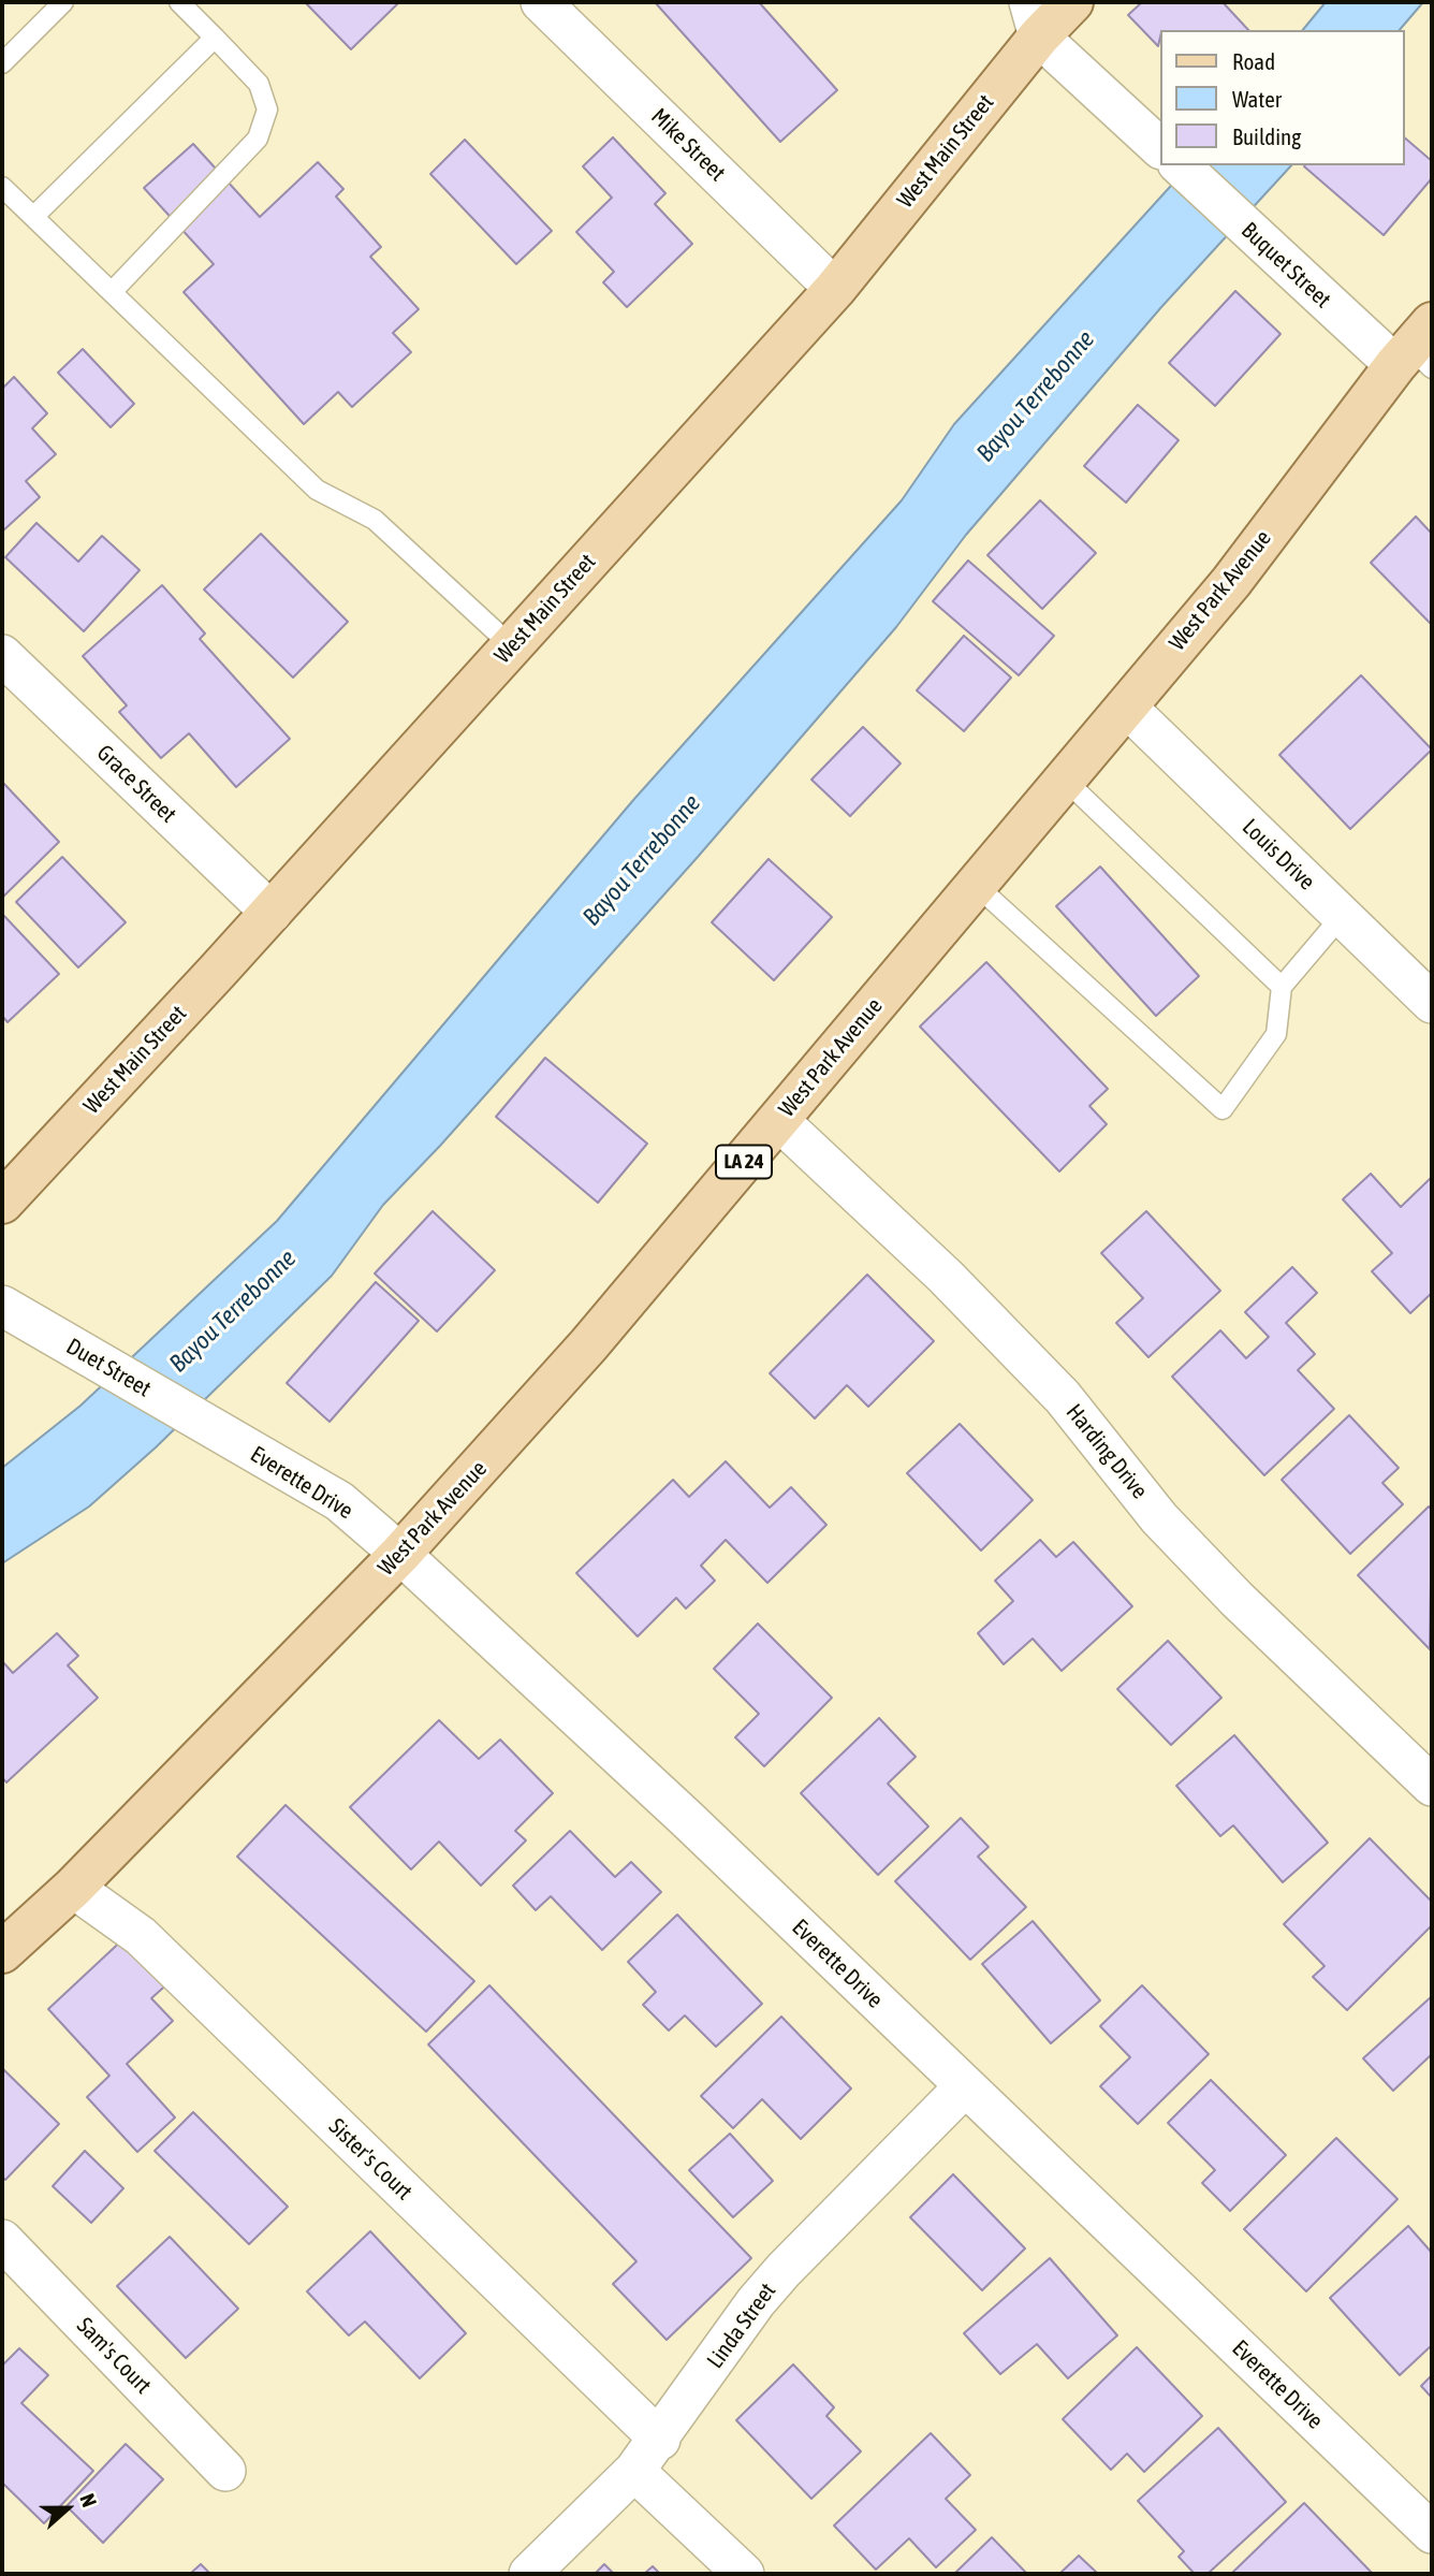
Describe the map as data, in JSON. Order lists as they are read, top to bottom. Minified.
{"streets":{"main road":["West Main Street","West Park Avenue","LA 24"],"street":["Mike Street","Buquet Street","Grace Street","Louis Drive","Duet Street","Harding Drive","Everette Drive","Sister's Court","Linda Street","Sam's Court"]},"crossings":[["Mike Street","West Main Street"],["West Main Street","Grace Street"],["Buquet Street","West Park Avenue"],["West Park Avenue","Louis Drive"],["West Park Avenue","Harding Drive"],["West Park Avenue","Everette Drive"],["West Park Avenue","Sister's Court"],["Duet Street","Everette Drive"],["Everette Drive","Linda Street"],["Sister's Court","Linda Street"]],"water":["Bayou Terrebonne"],"legend":["Road","Water","Building"],"north":"right"}
